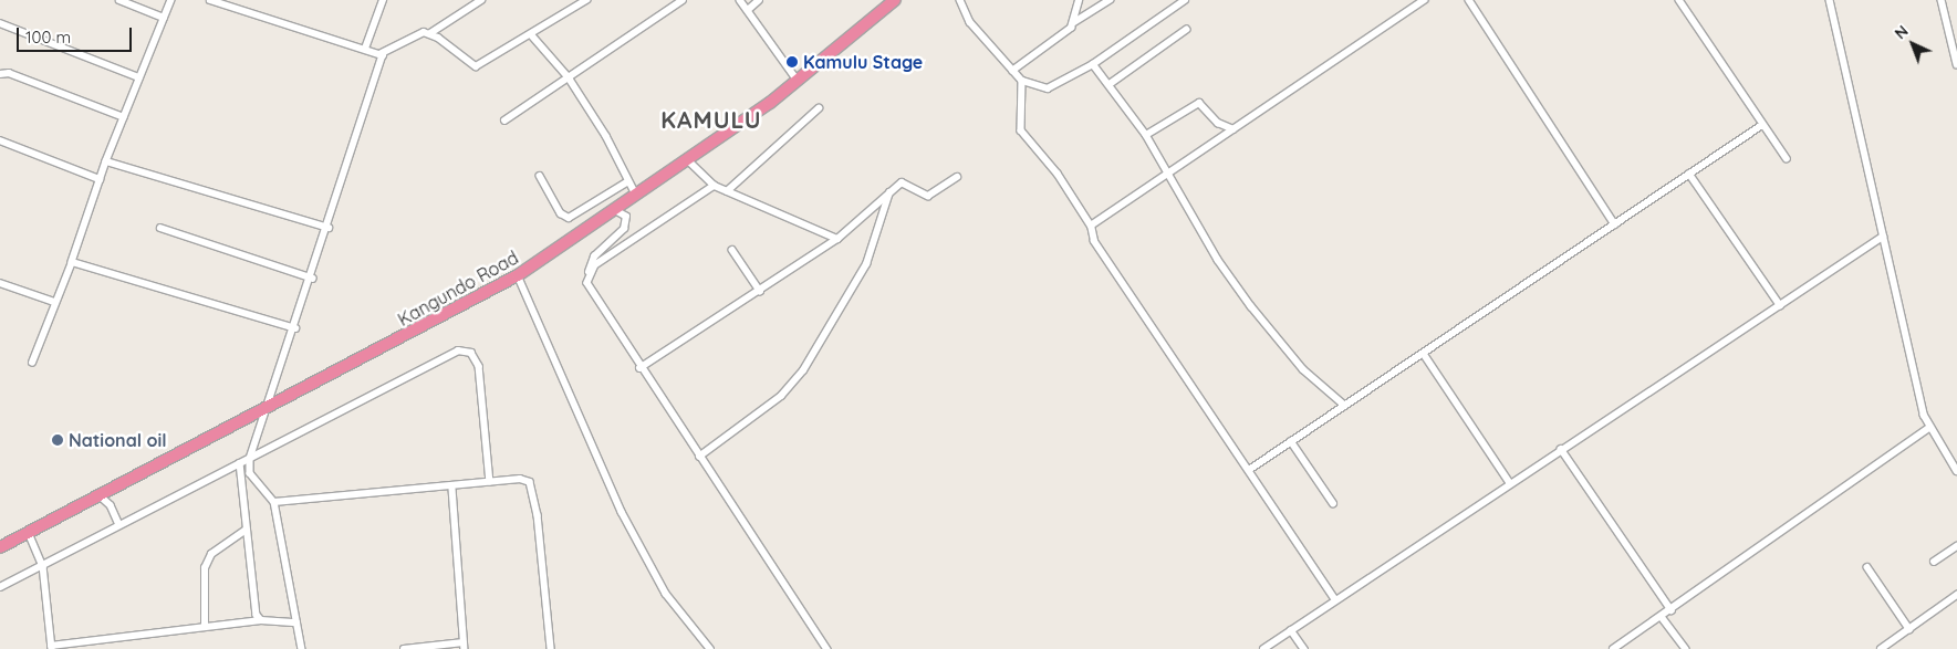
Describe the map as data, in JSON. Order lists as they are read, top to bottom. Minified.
{"streets":{"highway":["Kangundo Road"]},"districts":["KAMULU"],"places":["Kamulu Stage","National oil"],"scale_bar":"100 m","north":"top left"}
